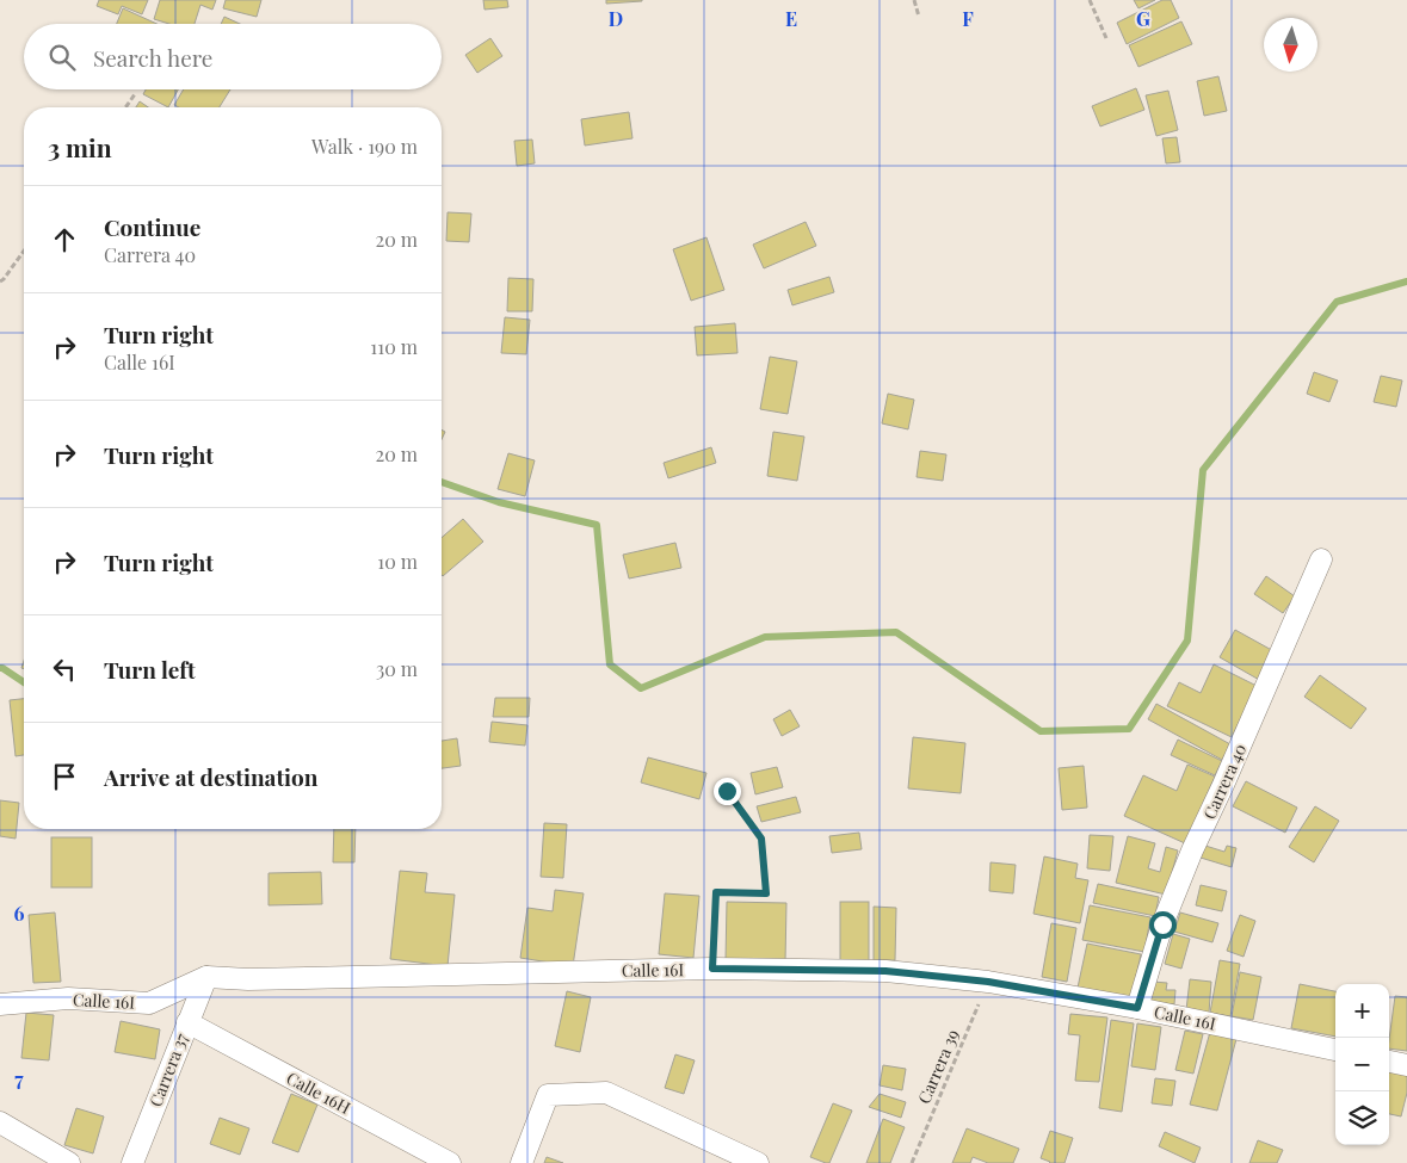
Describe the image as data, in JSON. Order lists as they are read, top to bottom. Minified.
{"streets":{"street":["Carrera 40","Calle 16I","Carrera 37","Calle 16H"],"path":["Carrera 39"]},"crossings":[["Carrera 40","Calle 16I"],["Calle 16I","Carrera 39"],["Calle 16I","Carrera 37"],["Carrera 37","Calle 16H"]],"north":"bottom","page":{"search":"Search here","heading":["3 min","Walk · 190 m"],"list":[["Continue","Carrera 40","20 m"],["Turn right","Calle 16I","110 m"],["Turn right","20 m"],["Turn right","10 m"],["Turn left","30 m"],"Arrive at destination"],"map_buttons":["+","−"]},"grid":{"columns":["D","E","F","G"],"rows":["6","7"]}}
